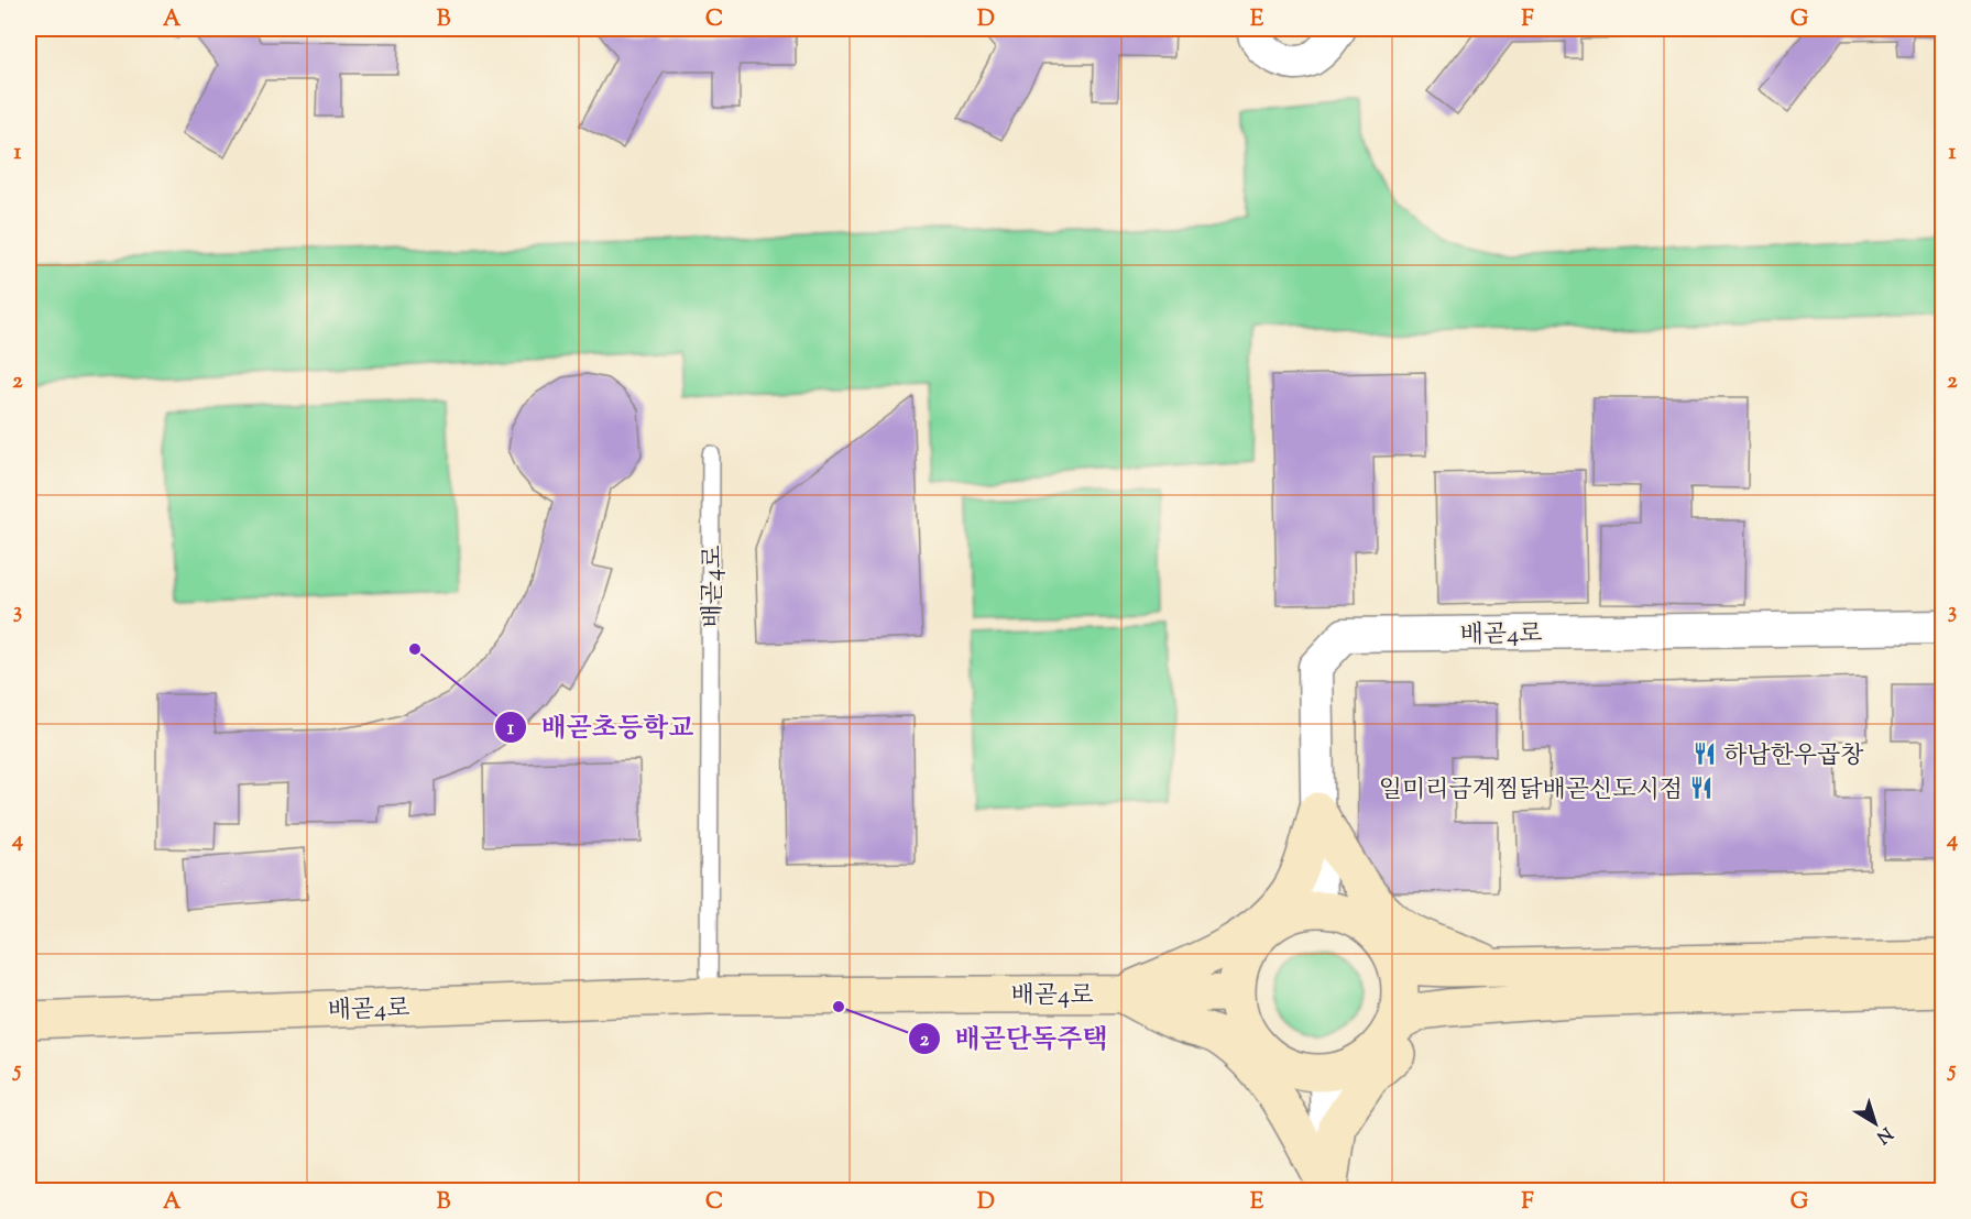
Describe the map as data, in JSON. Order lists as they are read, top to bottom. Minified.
{"streets":{"main road":["배곧4로"]},"places":{"other":["배곧초등학교","배곧단독주택"],"restaurant":["하남한우곱창","일미리금계찜닭배곧신도시점"]},"north":"bottom right","grid":{"columns":["A","B","C","D","E","F","G"],"rows":["1","2","3","4","5"]}}
